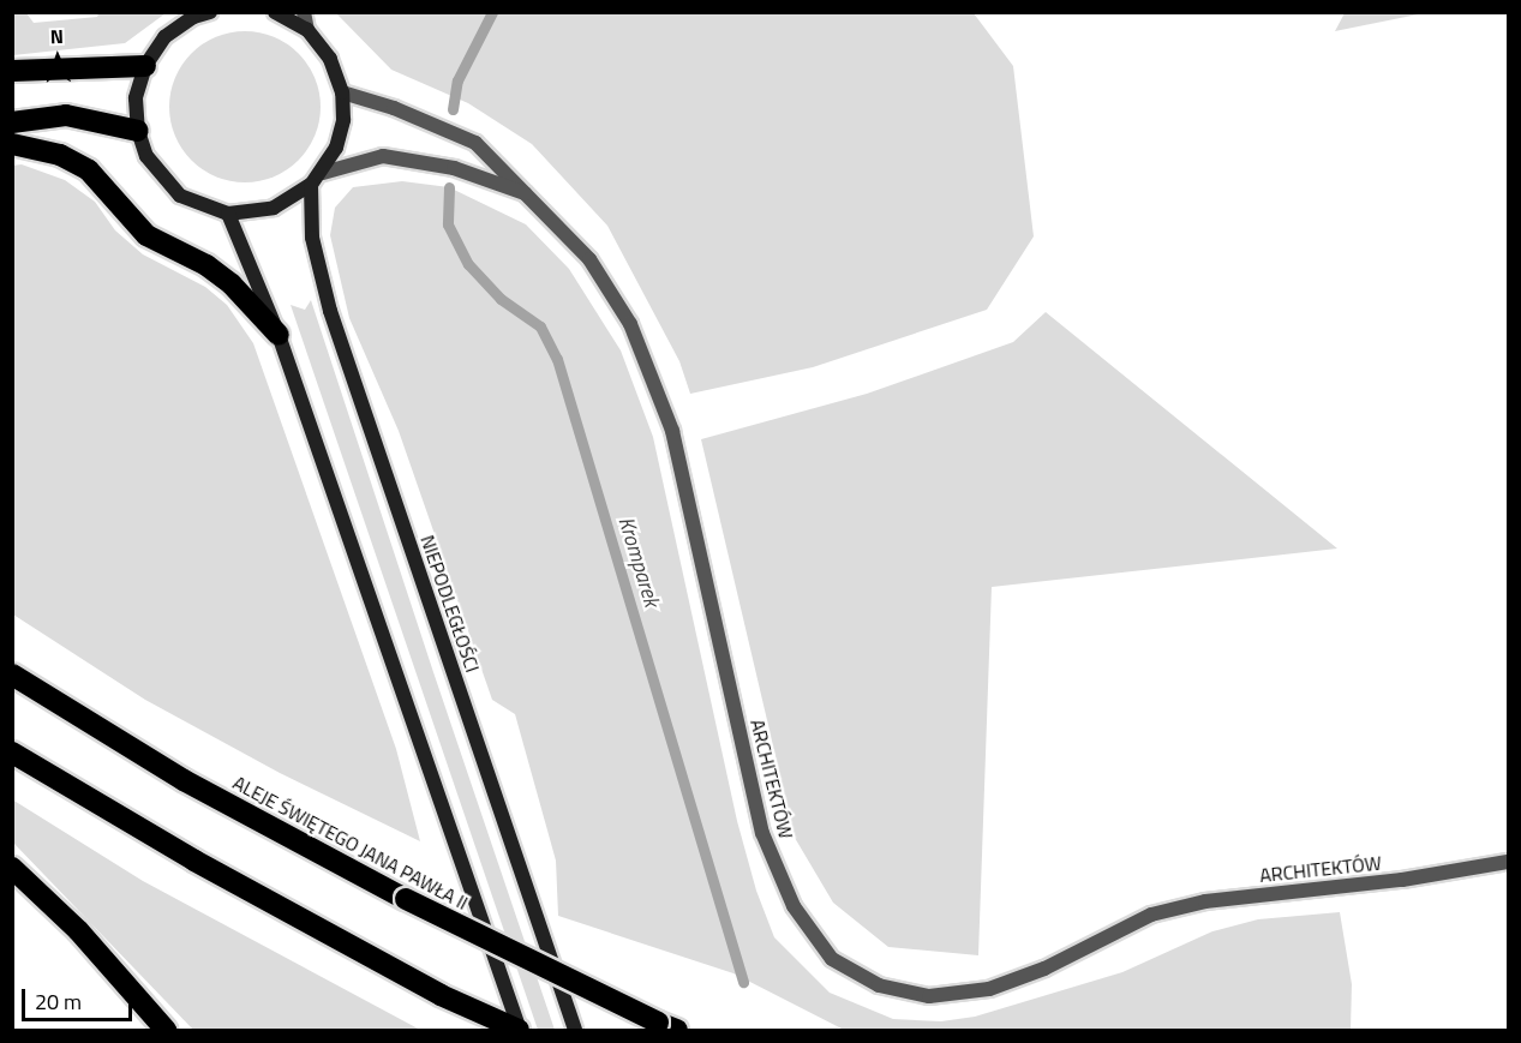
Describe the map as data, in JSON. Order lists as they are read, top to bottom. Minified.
{"streets":{"highway":["ALEJE ŚWIĘTEGO JANA PAWŁA II"],"main road":["NIEPODLEGŁOŚCI"],"street":["ARCHITEKTÓW"]},"water":["Kromparek"],"scale_bar":"20 m","north":"top"}
